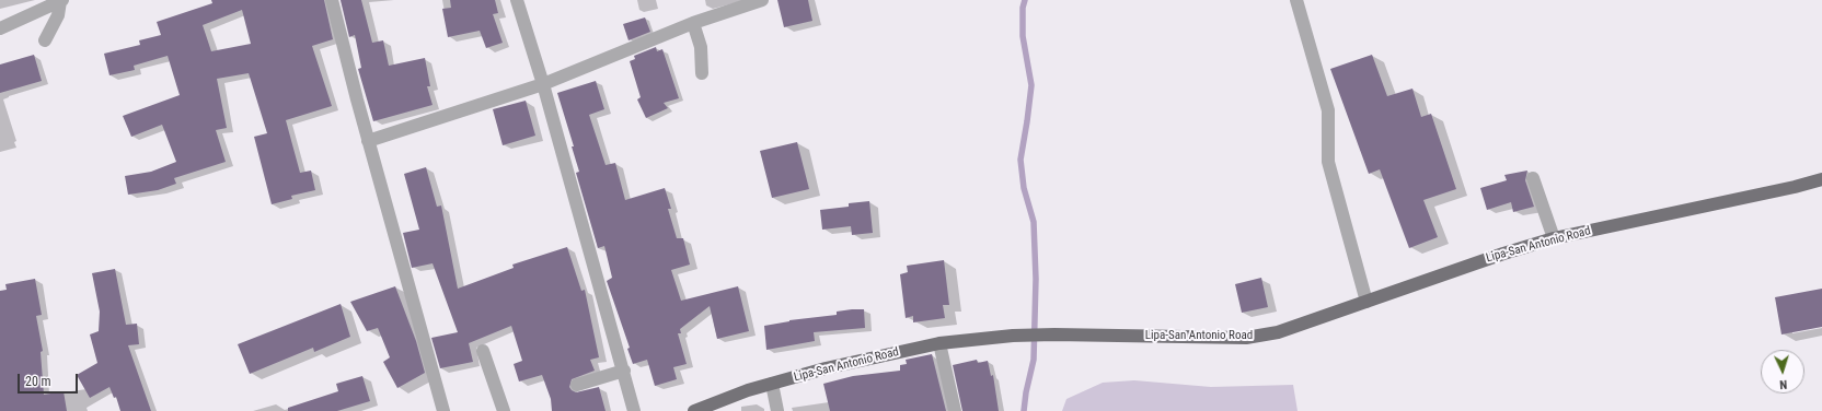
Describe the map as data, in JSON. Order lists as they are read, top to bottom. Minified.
{"streets":{"main road":["Lipa-San Antonio Road"]},"scale_bar":"20 m","north":"bottom"}
